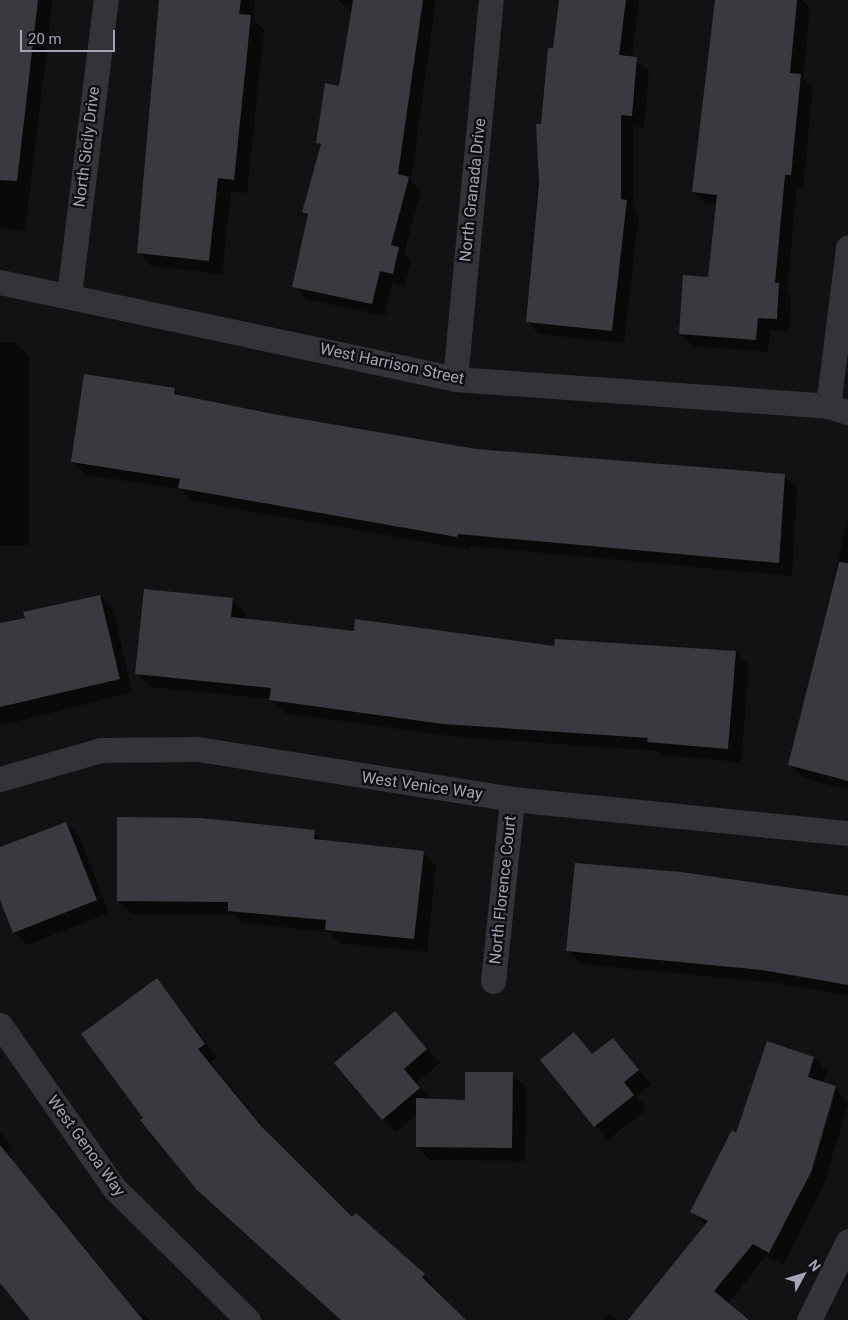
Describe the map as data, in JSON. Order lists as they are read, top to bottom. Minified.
{"streets":{"street":["North Sicily Drive","North Granada Drive","West Harrison Street","West Venice Way","North Florence Court","West Genoa Way"]},"crossings":[["North Sicily Drive","West Harrison Street"],["North Granada Drive","West Harrison Street"],["West Venice Way","North Florence Court"]],"scale_bar":"20 m","north":"top right"}
